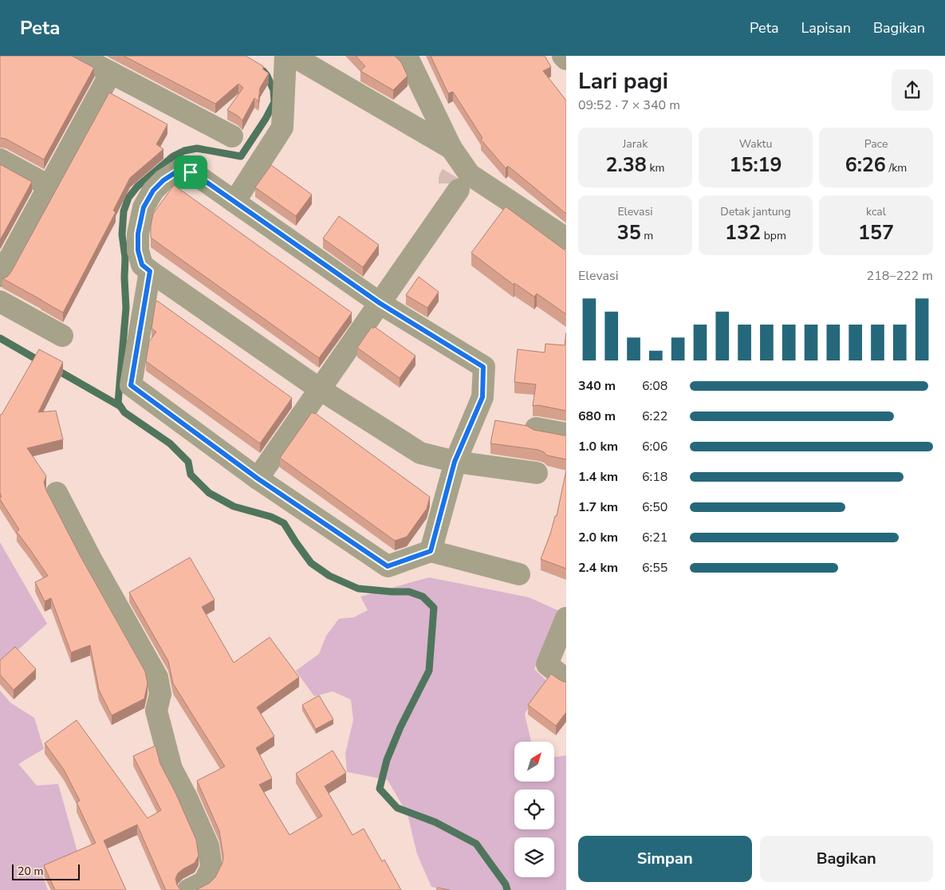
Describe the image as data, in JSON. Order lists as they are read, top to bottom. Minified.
{"scale_bar":"20 m","north":"top right","page":{"header":"Peta","nav":["Peta","Lapisan","Bagikan"],"heading":["Lari pagi","09:52 · 7 × 340 m"],"stats":[["Jarak","2.38 km"],["Waktu","15:19"],["Pace","6:26 /km"],["Elevasi","35 m"],["Detak jantung","132 bpm"],["kcal","157"]],"chart":["Elevasi","218–222 m"],"list":[{"name":"340 m","note":"6:08"},{"name":"680 m","note":"6:22"},{"name":"1.0 km","note":"6:06"},{"name":"1.4 km","note":"6:18"},{"name":"1.7 km","note":"6:50"},{"name":"2.0 km","note":"6:21"},{"name":"2.4 km","note":"6:55"}],"buttons":["Simpan","Bagikan"],"scale":"20 m"}}
